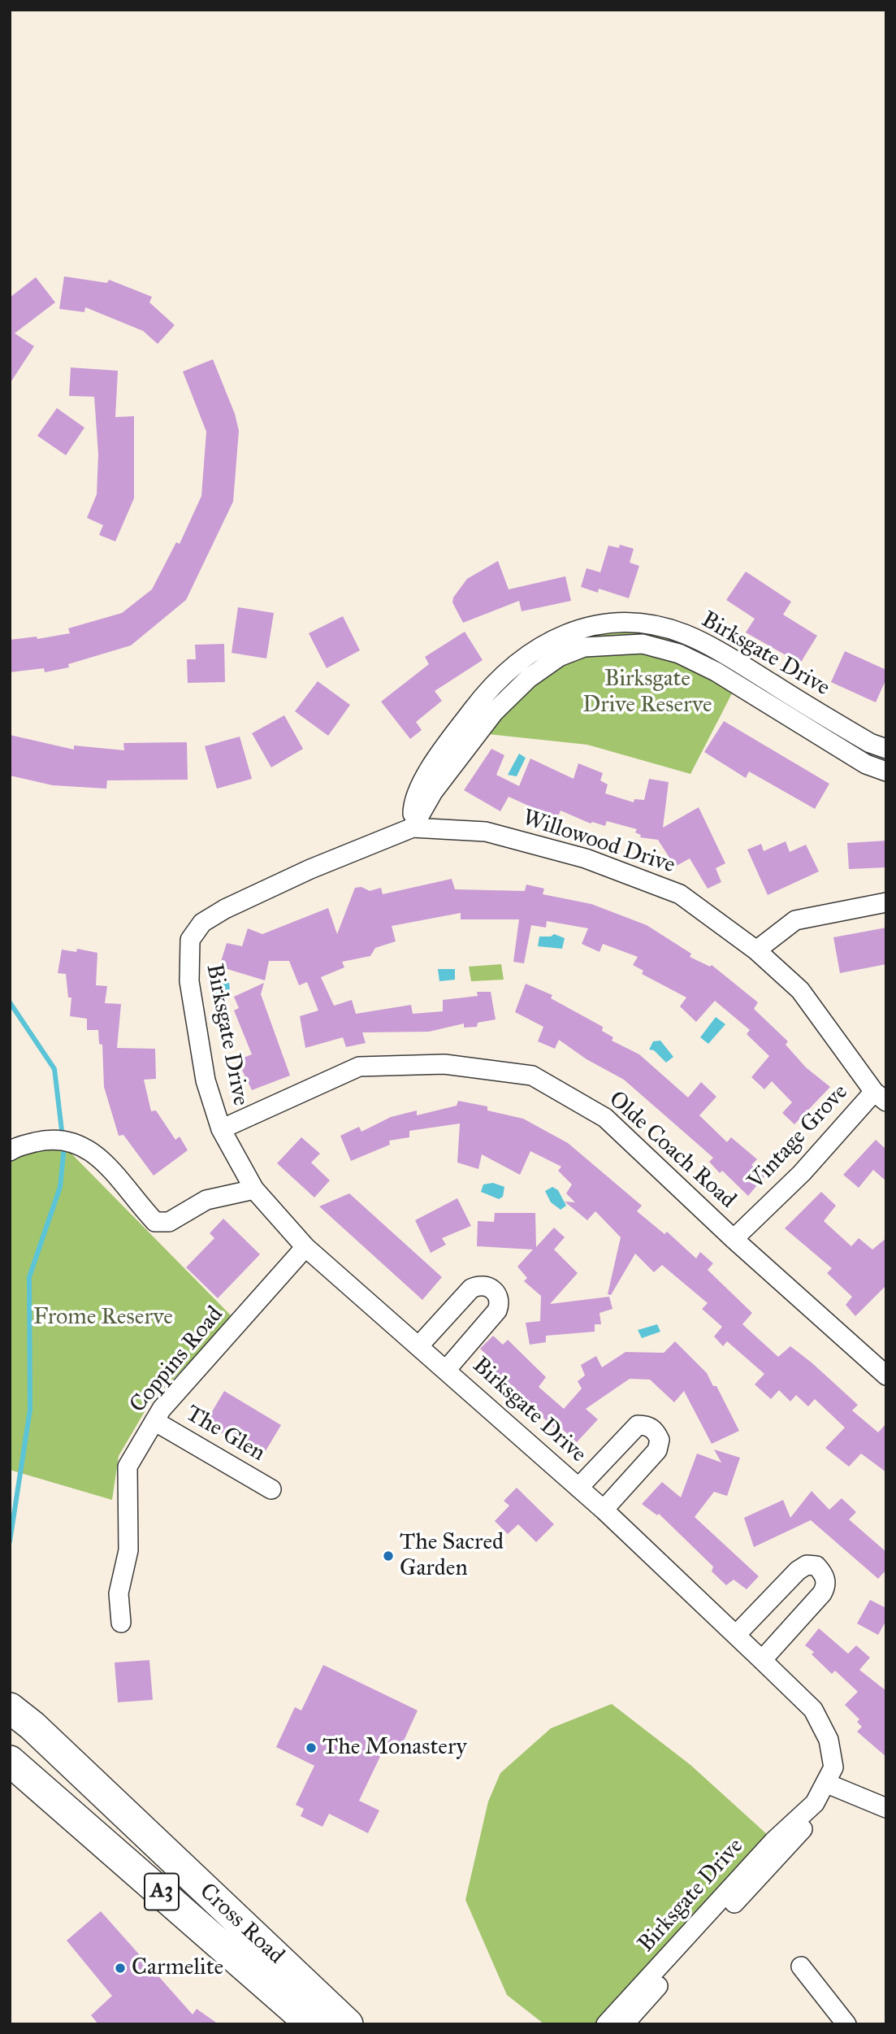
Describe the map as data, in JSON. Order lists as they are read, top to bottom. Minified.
{"streets":{"highway":["A3","Cross Road"],"street":["Birksgate Drive","Willowood Drive","Vintage Grove","Olde Coach Road","Coppins Road","The Glen"]},"crossings":[["Birksgate Drive","Willowood Drive"],["Birksgate Drive","Olde Coach Road"],["Birksgate Drive","Coppins Road"],["Willowood Drive","Vintage Grove"],["Vintage Grove","Olde Coach Road"],["Coppins Road","The Glen"]],"parks":["Birksgate Drive Reserve","Frome Reserve"],"places":["The Sacred Garden","The Monastery","Carmelite"]}
